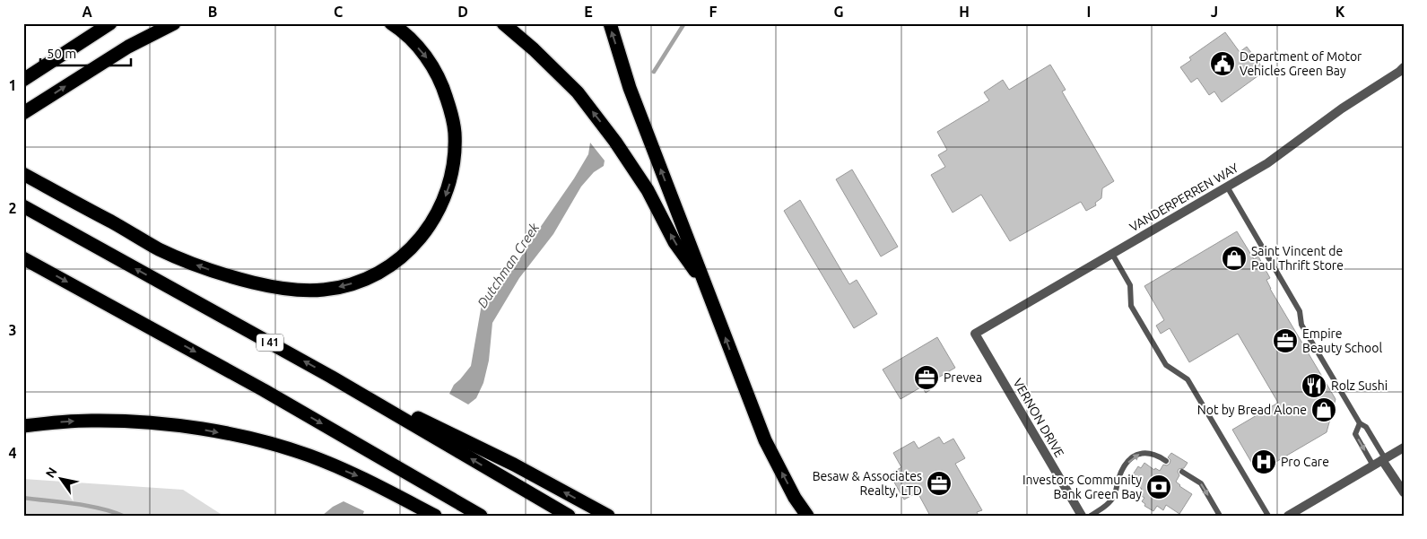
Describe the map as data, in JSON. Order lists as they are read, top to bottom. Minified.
{"streets":{"highway":["I 41"],"street":["VANDERPERREN WAY","VERNON DRIVE"]},"crossings":[["VANDERPERREN WAY","VERNON DRIVE"]],"water":["Dutchman Creek"],"places":{"public building":["Department of Motor Vehicles Green Bay"],"shop":["Saint Vincent de Paul Thrift Store","Not by Bread Alone"],"office":["Empire Beauty School","Prevea","Besaw & Associates Realty, LTD"],"restaurant":["Rolz Sushi"],"hospital":["Pro Care"],"bank":["Investors Community Bank Green Bay"]},"scale_bar":"50 m","north":"top left","grid":{"columns":["A","B","C","D","E","F","G","H","I","J","K"],"rows":["1","2","3","4"]}}
